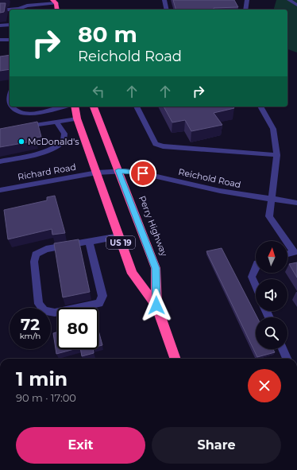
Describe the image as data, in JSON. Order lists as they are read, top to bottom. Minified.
{"streets":{"highway":["Perry Highway","US 19"],"street":["Richard Road","Reichold Road"]},"crossings":[["Richard Road","Reichold Road"],["Richard Road","Perry Highway"],["Reichold Road","Perry Highway"]],"places":["McDonald's"],"north":"top","page":{"turn":["80 m","Reichold Road"],"speed":"72 km/h","limit":"80","heading":["1 min","90 m · 17:00"],"buttons":["Exit","Share"]}}
